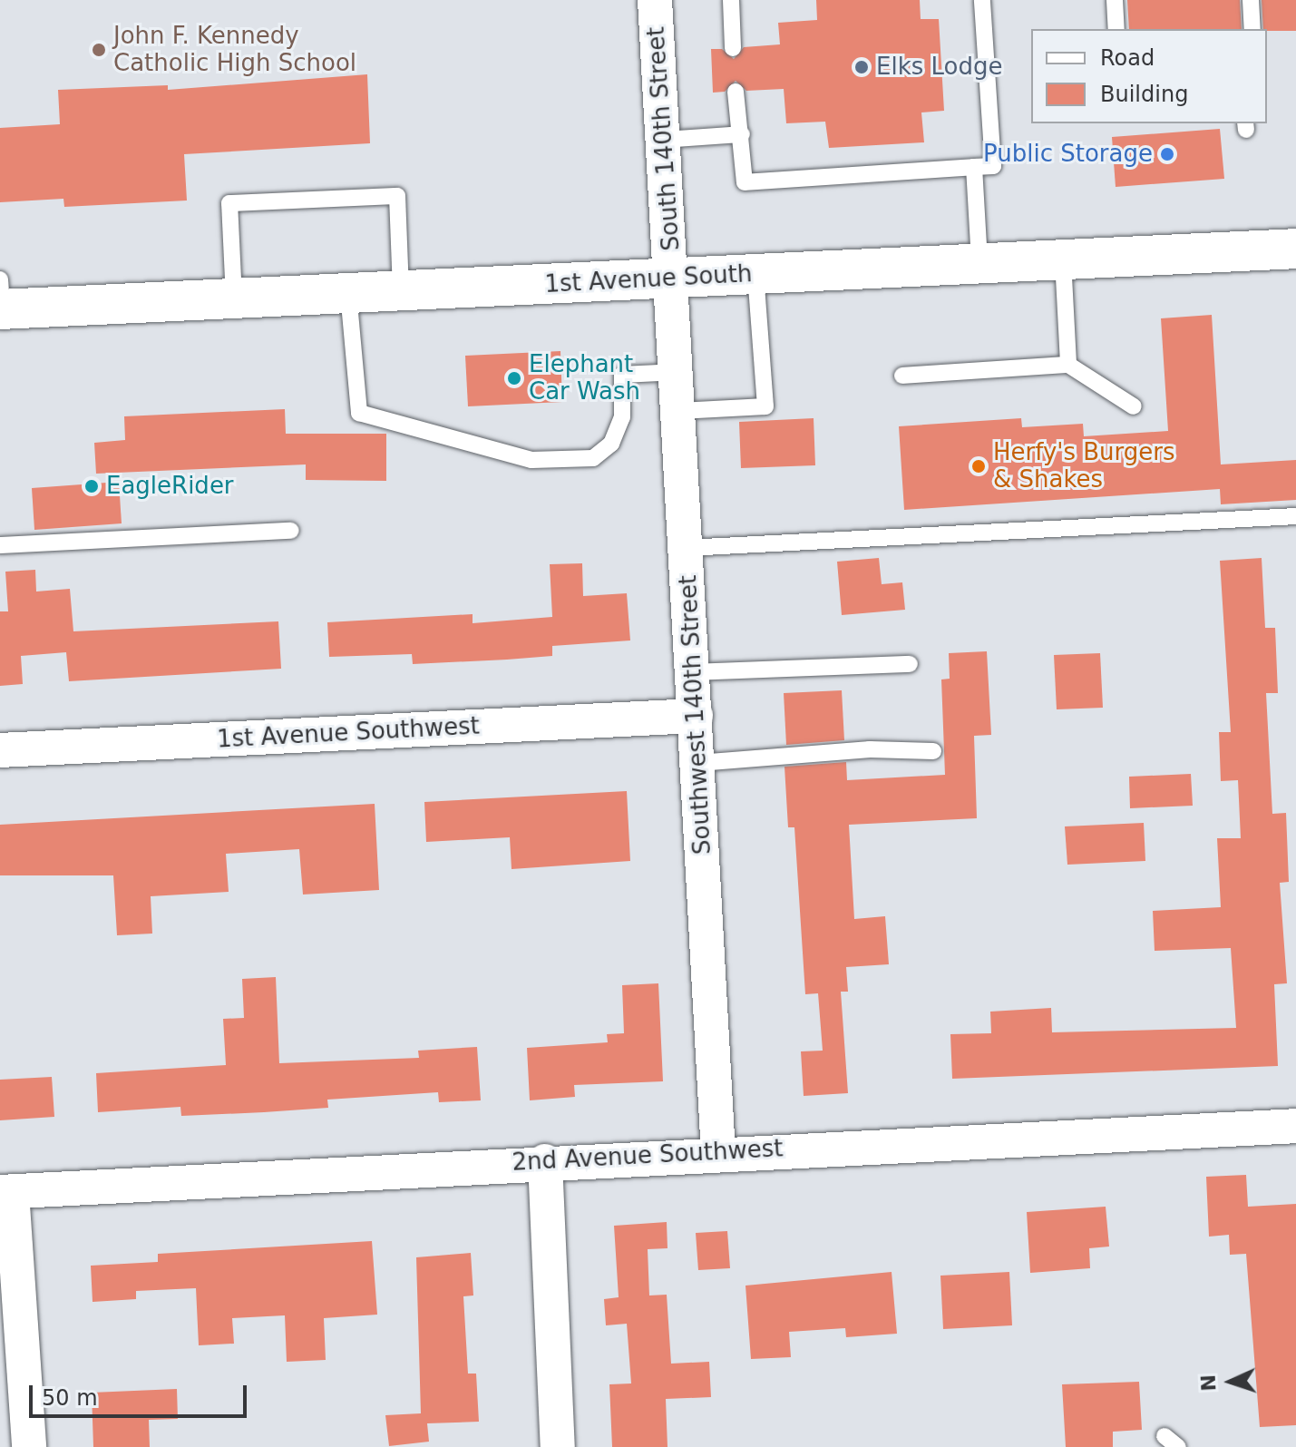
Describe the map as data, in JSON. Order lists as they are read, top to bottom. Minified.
{"streets":{"main road":["1st Avenue South"],"street":["South 140th Street","Southwest 140th Street","1st Avenue Southwest","2nd Avenue Southwest"]},"crossings":[["South 140th Street","1st Avenue South"],["South 140th Street","Southwest 140th Street"],["1st Avenue South","Southwest 140th Street"],["Southwest 140th Street","1st Avenue Southwest"],["Southwest 140th Street","2nd Avenue Southwest"]],"places":["John F. Kennedy Catholic High School","Elks Lodge","Public Storage","Elephant Car Wash","Herfy's Burgers & Shakes","EagleRider"],"legend":["Road","Building"],"scale_bar":"50 m","north":"left"}
